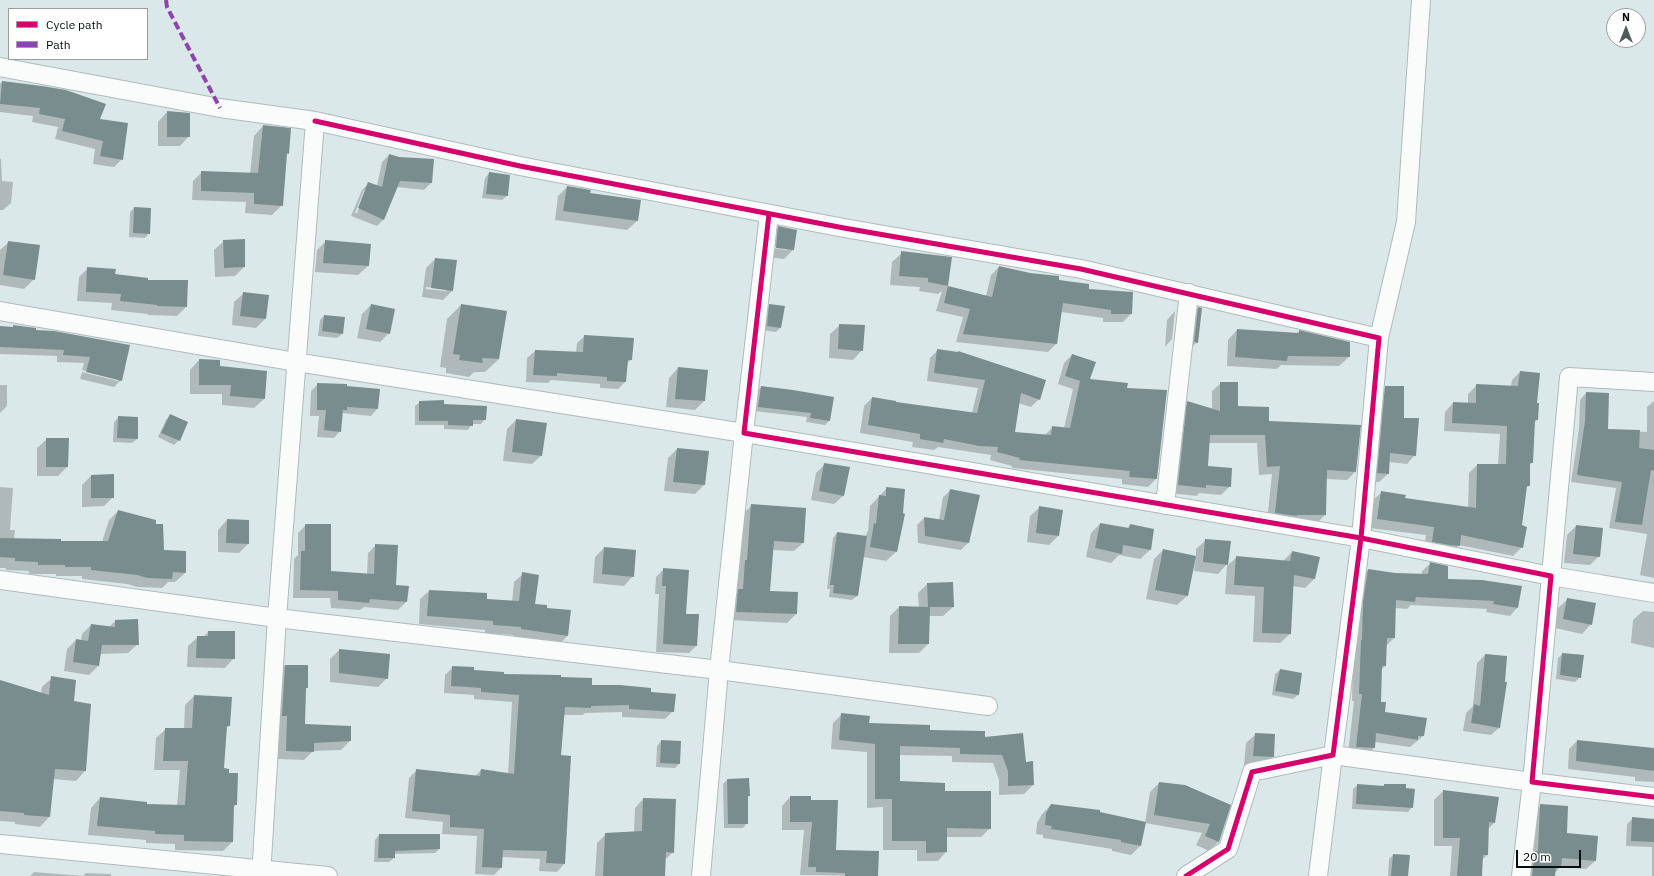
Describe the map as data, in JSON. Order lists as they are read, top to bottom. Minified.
{"legend":["Cycle path","Path"],"scale_bar":"20 m","north":"top"}
